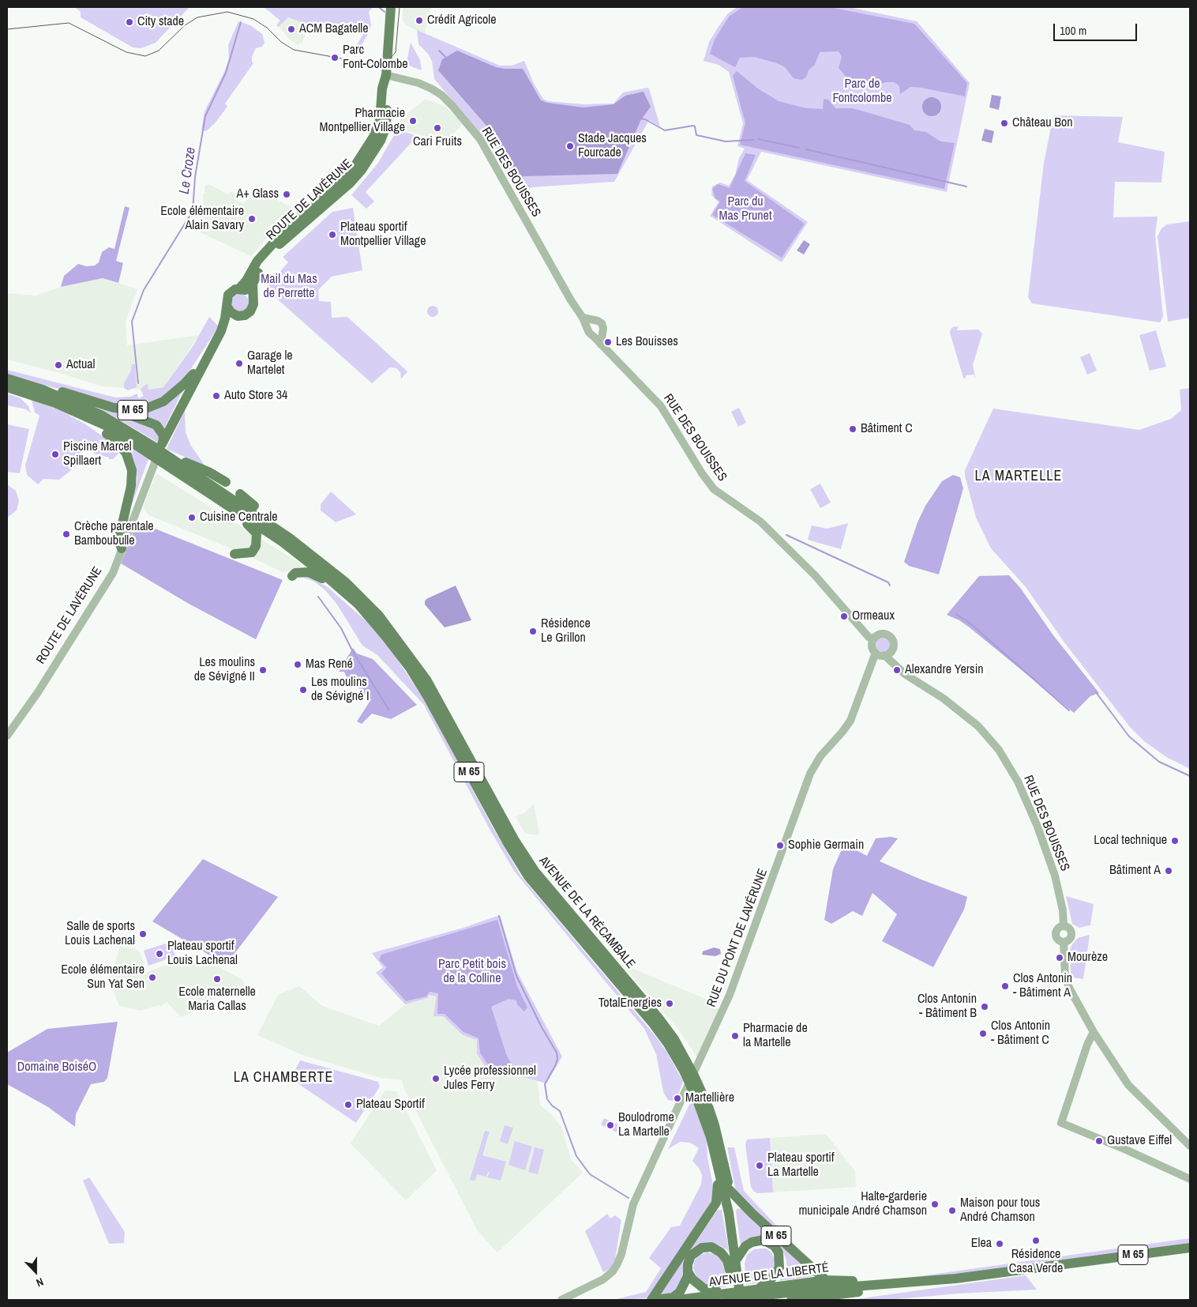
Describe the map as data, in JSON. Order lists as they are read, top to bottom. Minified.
{"streets":{"main road":["ROUTE DE LAVÉRUNE","M 65","AVENUE DE LA RÉCAMBALE","AVENUE DE LA LIBERTÉ"],"street":["RUE DES BOUISSES","RUE DU PONT DE LAVÉRUNE"]},"crossings":[["RUE DES BOUISSES","ROUTE DE LAVÉRUNE"],["RUE DES BOUISSES","RUE DU PONT DE LAVÉRUNE"],["ROUTE DE LAVÉRUNE","M 65"],["ROUTE DE LAVÉRUNE","AVENUE DE LA RÉCAMBALE"],["M 65","AVENUE DE LA RÉCAMBALE"],["M 65","AVENUE DE LA LIBERTÉ"]],"districts":["LA MARTELLE","LA CHAMBERTE"],"water":["Le Croze"],"parks":["Parc de Fontcolombe","Parc du Mas Prunet","Mail du Mas de Perrette","Parc Petit bois de la Colline","Domaine BoiséO"],"places":["Crédit Agricole","City stade","ACM Bagatelle","Parc Font-Colombe","Pharmacie Montpellier Village","Château Bon","Cari Fruits","Stade Jacques Fourcade","A+ Glass","Ecole élémentaire Alain Savary","Plateau sportif Montpellier Village","Les Bouisses","Garage le Martelet","Actual","Auto Store 34","Bâtiment C","Piscine Marcel Spillaert","Cuisine Centrale","Crèche parentale Bamboubulle","Ormeaux","Résidence Le Grillon","Mas René","Les moulins de Sévigné II","Alexandre Yersin","Les moulins de Sévigné I","Local technique","Sophie Germain","Bâtiment A","Salle de sports Louis Lachenal","Plateau sportif Louis Lachenal","Mourèze","Ecole élémentaire Sun Yat Sen","Ecole maternelle Maria Callas","Clos Antonin - Bâtiment A","TotalEnergies","Clos Antonin - Bâtiment B","Clos Antonin - Bâtiment C","Pharmacie de la Martelle","Lycée professionnel Jules Ferry","Martellière","Plateau Sportif","Boulodrome La Martelle","Gustave Eiffel","Plateau sportif La Martelle","Halte-garderie municipale André Chamson","Maison pour tous André Chamson","Résidence Casa Verde","Elea"],"scale_bar":"100 m","north":"bottom"}
